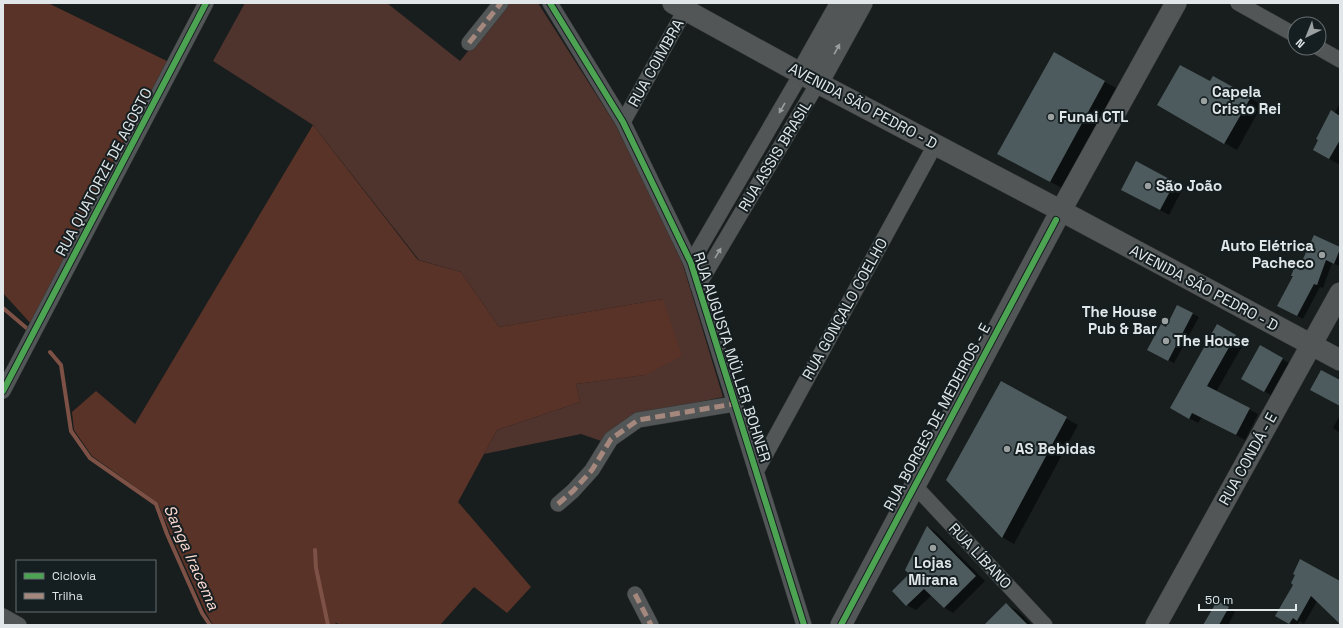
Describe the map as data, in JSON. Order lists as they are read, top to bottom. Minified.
{"streets":{"street":["RUA COIMBRA","AVENIDA SÃO PEDRO - D","RUA ASSIS BRASIL","RUA QUATORZE DE AGOSTO","RUA GONÇALO COELHO","RUA AUGUSTA MÜLLER BOHNER","RUA BORGES DE MEDEIROS - E","RUA CONDÁ - E","RUA LÍBANO"]},"crossings":[["RUA COIMBRA","AVENIDA SÃO PEDRO - D"],["RUA COIMBRA","RUA AUGUSTA MÜLLER BOHNER"],["AVENIDA SÃO PEDRO - D","RUA ASSIS BRASIL"],["AVENIDA SÃO PEDRO - D","RUA GONÇALO COELHO"],["AVENIDA SÃO PEDRO - D","RUA BORGES DE MEDEIROS - E"],["AVENIDA SÃO PEDRO - D","RUA CONDÁ - E"],["RUA ASSIS BRASIL","RUA AUGUSTA MÜLLER BOHNER"],["RUA GONÇALO COELHO","RUA AUGUSTA MÜLLER BOHNER"],["RUA BORGES DE MEDEIROS - E","RUA LÍBANO"]],"water":["Sanga Iracema"],"places":["Capela Cristo Rei","Funai CTL","São João","Auto Elétrica Pacheco","The House Pub & Bar","The House","AS Bebidas","Lojas Mirana"],"legend":["Ciclovia","Trilha"],"scale_bar":"50 m","north":"bottom left"}
